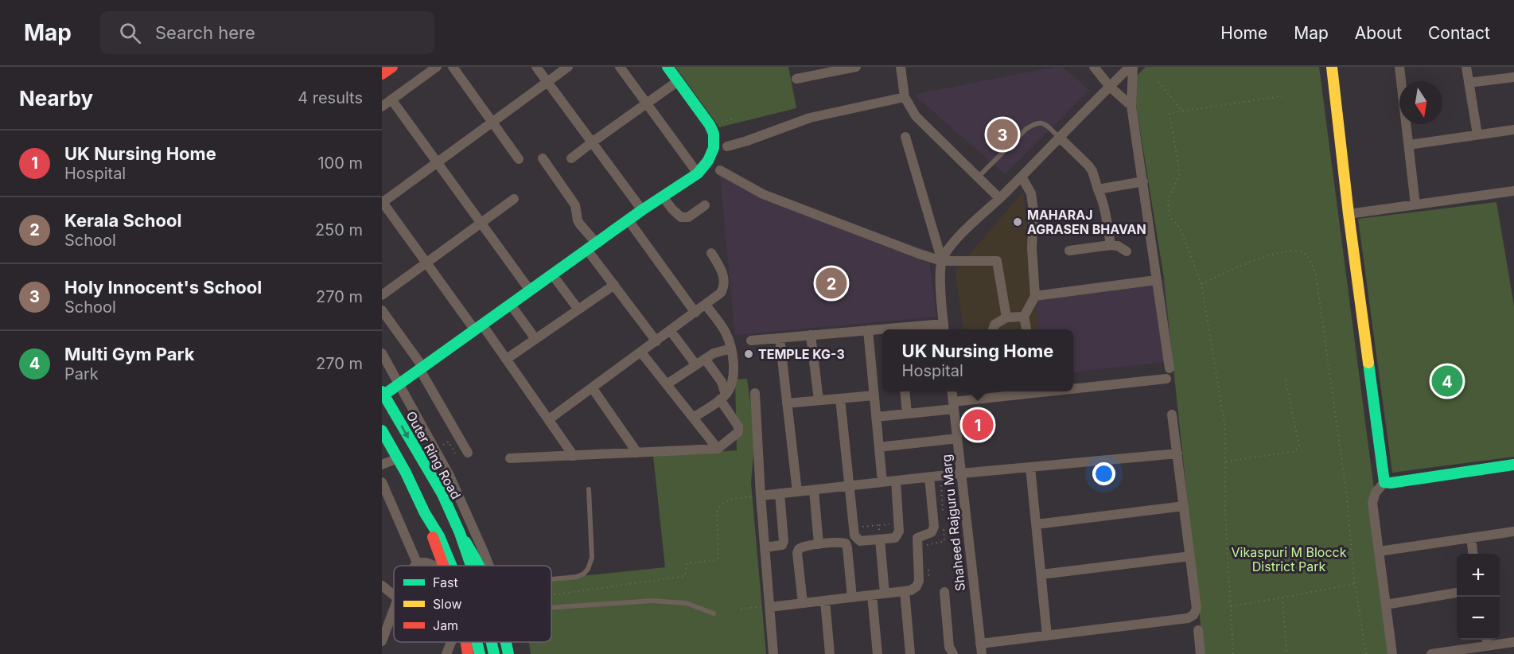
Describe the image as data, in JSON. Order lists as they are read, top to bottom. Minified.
{"streets":{"street":["Outer Ring Road","Shaheed Rajguru Marg"]},"parks":["Vikaspuri M Blocck District Park"],"places":["MAHARAJ AGRASEN BHAVAN","TEMPLE KG-3"],"legend":["Fast","Slow","Jam"],"north":"bottom","page":{"header":"Map","search":"Search here","nav":["Home","Map","About","Contact"],"heading":["Nearby","4 results"],"pins":["3","2","4","1"],"list":[{"mark":"1","name":"UK Nursing Home","note":"Hospital","value":"100 m"},{"mark":"2","name":"Kerala School","note":"School","value":"250 m"},{"mark":"3","name":"Holy Innocent's School","note":"School","value":"270 m"},{"mark":"4","name":"Multi Gym Park","note":"Park","value":"270 m"}],"popup":["UK Nursing Home","Hospital"],"map_buttons":["+","−"]}}
